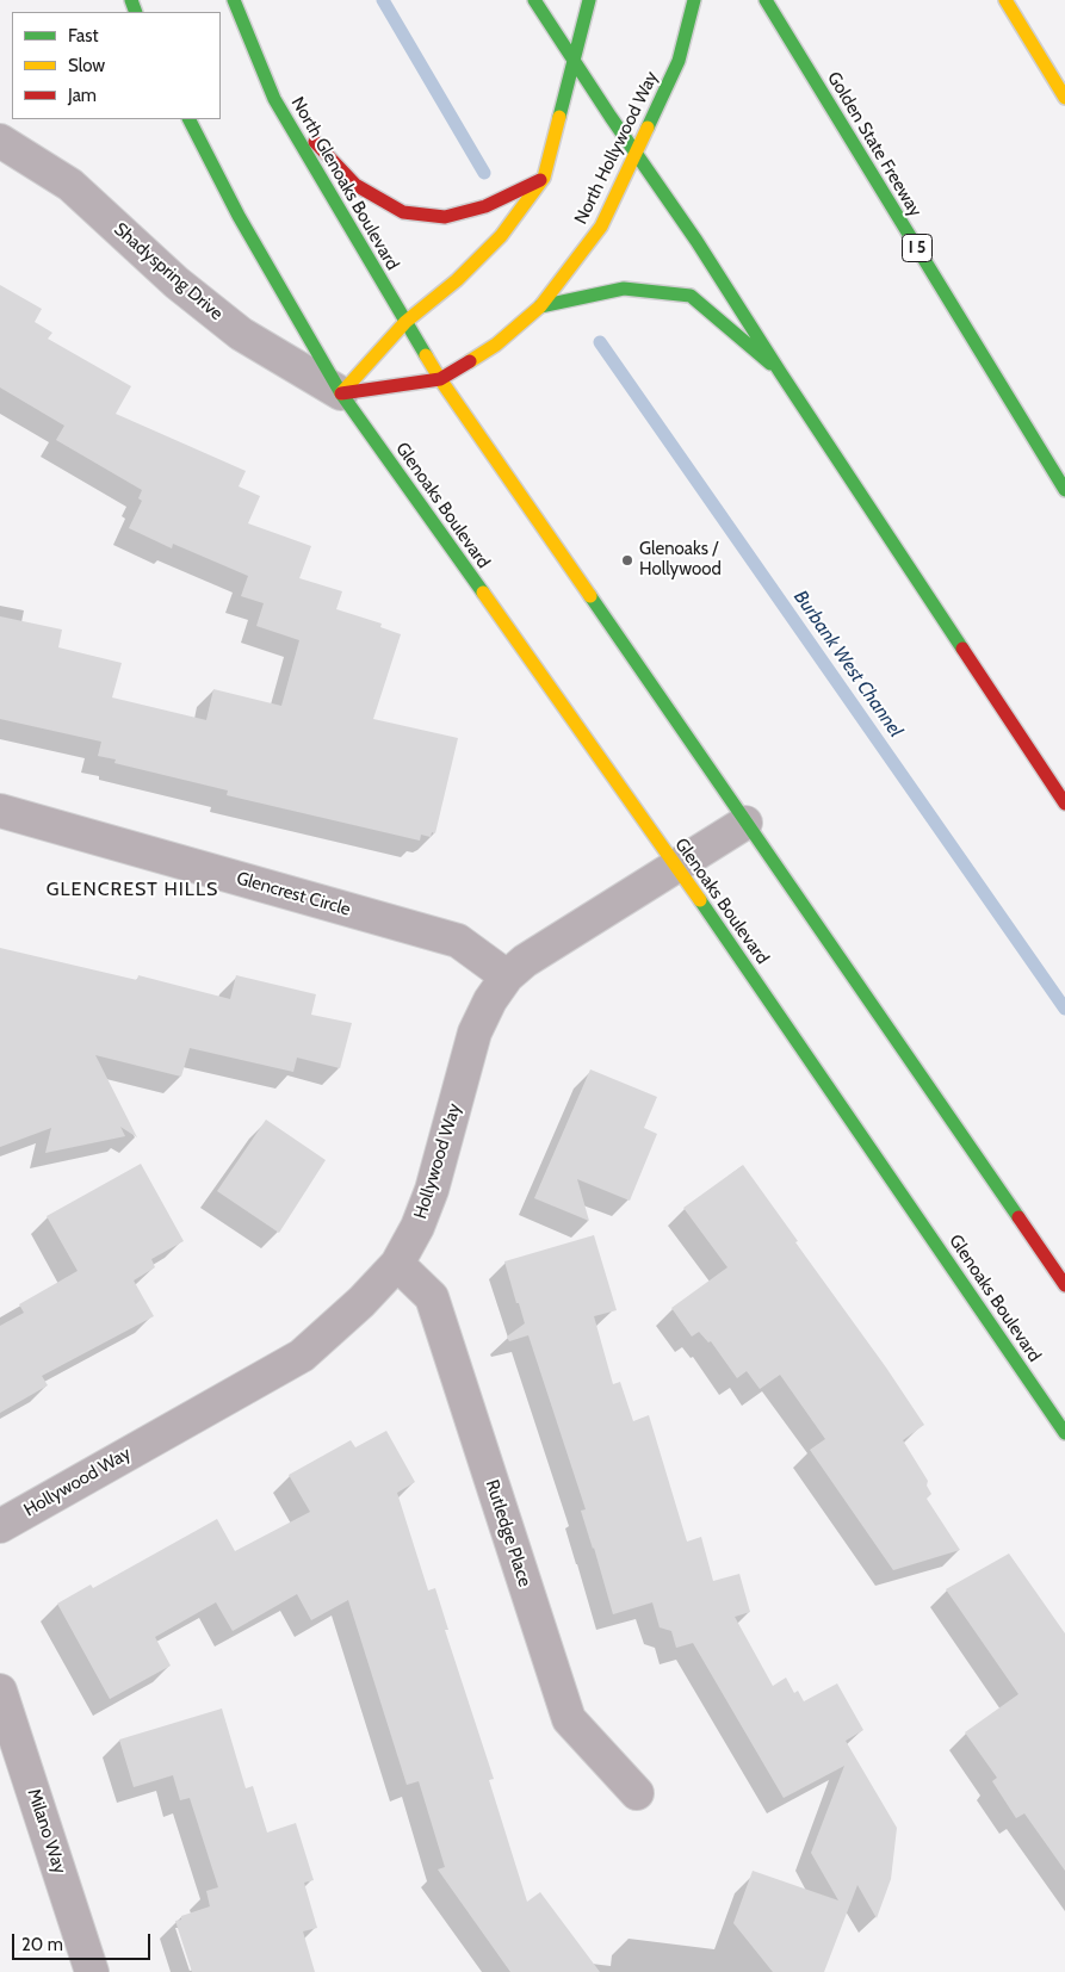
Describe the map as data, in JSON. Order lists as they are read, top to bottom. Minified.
{"streets":{"main road":["Golden State Freeway","North Hollywood Way","North Glenoaks Boulevard","I 5","Glenoaks Boulevard"],"street":["Shadyspring Drive","Glencrest Circle","Hollywood Way","Rutledge Place","Milano Way"]},"crossings":[["North Hollywood Way","North Glenoaks Boulevard"],["North Hollywood Way","Shadyspring Drive"],["North Hollywood Way","Glenoaks Boulevard"],["Shadyspring Drive","Glenoaks Boulevard"],["Glenoaks Boulevard","Hollywood Way"],["Glencrest Circle","Hollywood Way"],["Hollywood Way","Rutledge Place"]],"districts":["GLENCREST HILLS"],"water":["Burbank West Channel"],"places":["Glenoaks / Hollywood"],"legend":["Fast","Slow","Jam"],"scale_bar":"20 m"}
